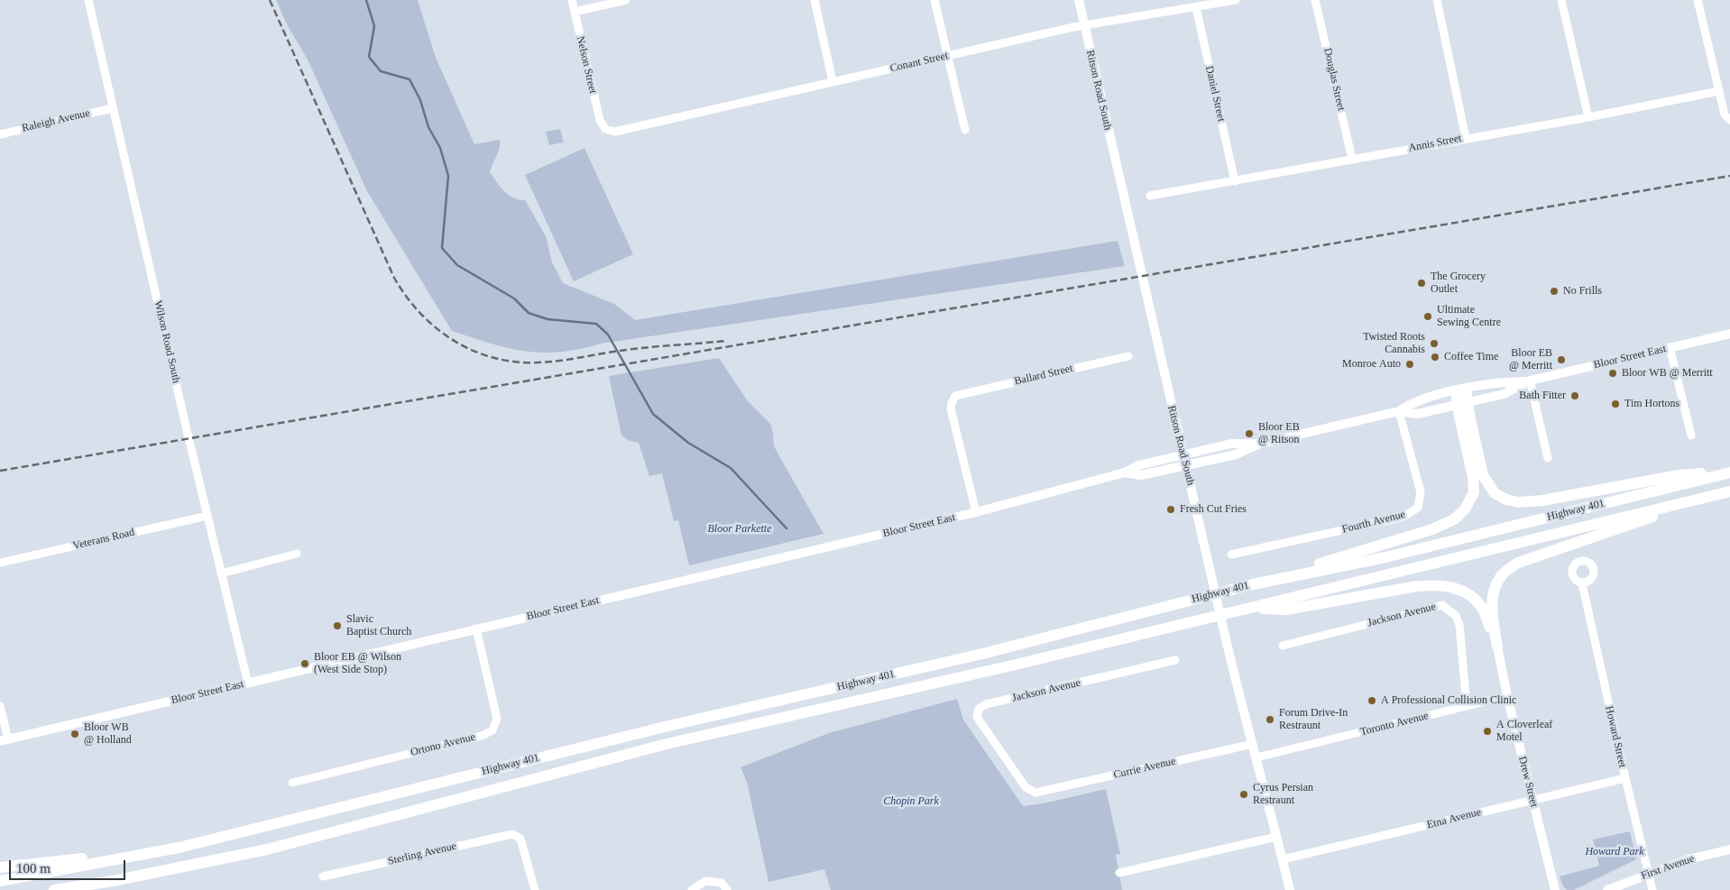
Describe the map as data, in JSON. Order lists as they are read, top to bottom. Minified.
{"streets":{"highway":["Highway 401"],"main road":["Ritson Road South","Bloor Street East","Drew Street","First Avenue"],"street":["Conant Street","Nelson Street","Douglas Street","Daniel Street","Raleigh Avenue","Annis Street","Wilson Road South","Ballard Street","Fourth Avenue","Veterans Road","Jackson Avenue","Toronto Avenue","Howard Street","Ortono Avenue","Currie Avenue","Etna Avenue","Sterling Avenue"]},"crossings":[["Conant Street","Nelson Street"],["Conant Street","Ritson Road South"],["Conant Street","Daniel Street"],["Douglas Street","Annis Street"],["Ritson Road South","Bloor Street East"],["Ritson Road South","Toronto Avenue"],["Ritson Road South","Currie Avenue"],["Ritson Road South","Etna Avenue"],["Daniel Street","Annis Street"],["Raleigh Avenue","Wilson Road South"],["Wilson Road South","Bloor Street East"],["Wilson Road South","Veterans Road"],["Bloor Street East","Ballard Street"],["Bloor Street East","Fourth Avenue"],["Bloor Street East","Ortono Avenue"],["Jackson Avenue","Toronto Avenue"],["Jackson Avenue","Currie Avenue"],["Toronto Avenue","Drew Street"],["Howard Street","Etna Avenue"],["Howard Street","First Avenue"],["Drew Street","Etna Avenue"]],"parks":["Bloor Parkette","Chopin Park","Howard Park"],"places":["The Grocery Outlet","No Frills","Ultimate Sewing Centre","Twisted Roots Cannabis","Coffee Time","Bloor EB @ Merritt","Monroe Auto","Bloor WB @ Merritt","Bath Fitter","Tim Hortons","Bloor EB @ Ritson","Fresh Cut Fries","Slavic Baptist Church","Bloor EB @ Wilson (West Side Stop)","A Professional Collision Clinic","Forum Drive-In Restraunt","A Cloverleaf Motel","Bloor WB @ Holland","Cyrus Persian Restraunt"],"scale_bar":"100 m"}
